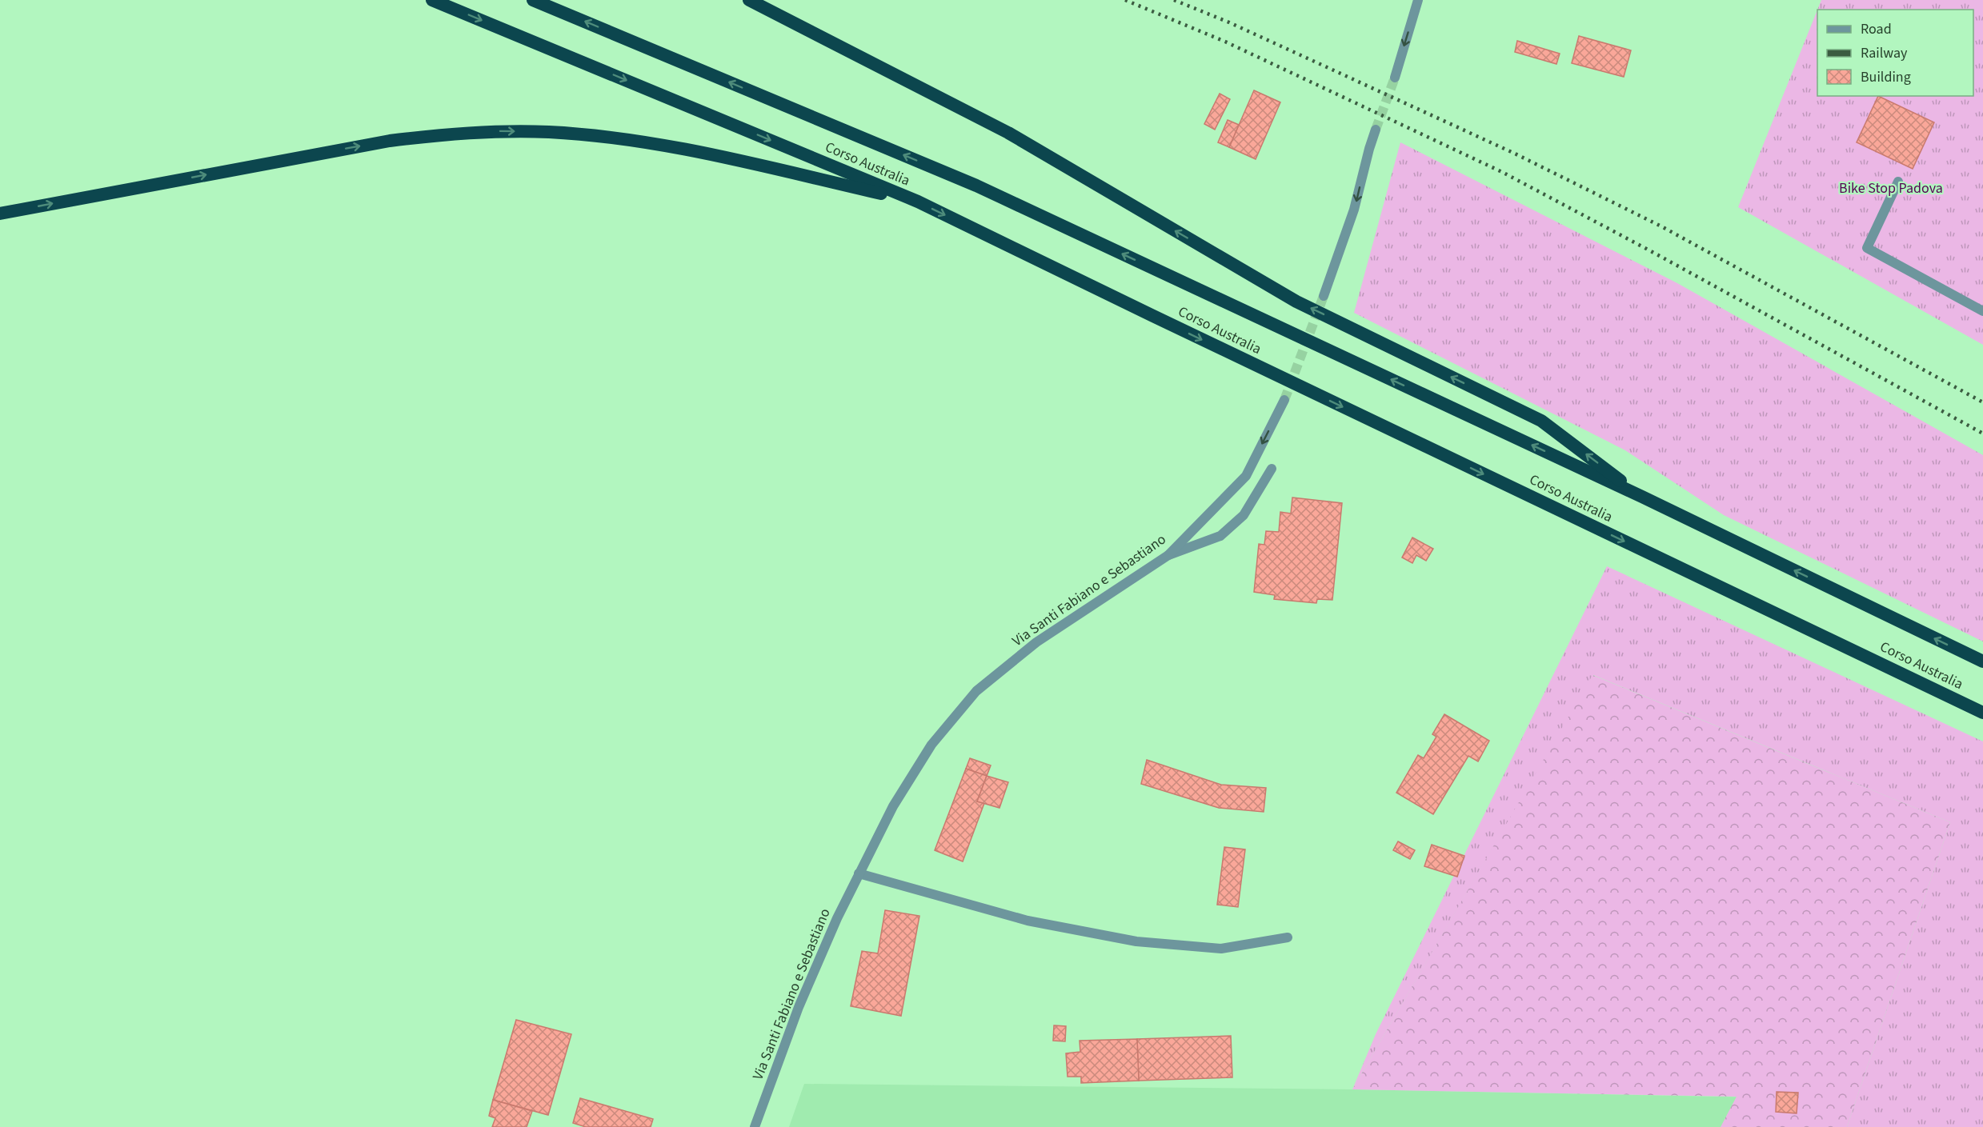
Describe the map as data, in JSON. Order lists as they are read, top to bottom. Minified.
{"streets":{"highway":["Corso Australia"],"street":["Via Santi Fabiano e Sebastiano"]},"parks":["Bike Stop Padova"],"legend":["Road","Railway","Building"]}
